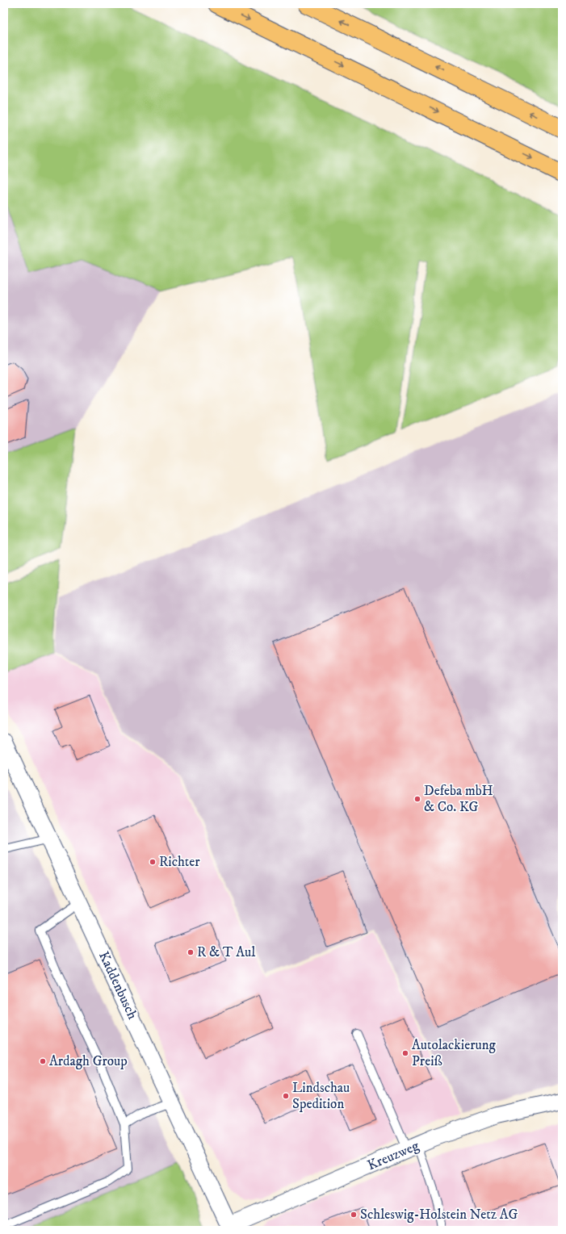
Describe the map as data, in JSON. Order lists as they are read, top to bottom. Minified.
{"streets":{"street":["Kaddenbusch","Kreuzweg"]},"crossings":[["Kaddenbusch","Kreuzweg"]],"places":["Defeba mbH & Co. KG","Richter","R & T Aul","Autolackierung Preiß","Ardagh Group","Lindschau Spedition","Schleswig-Holstein Netz AG"]}
